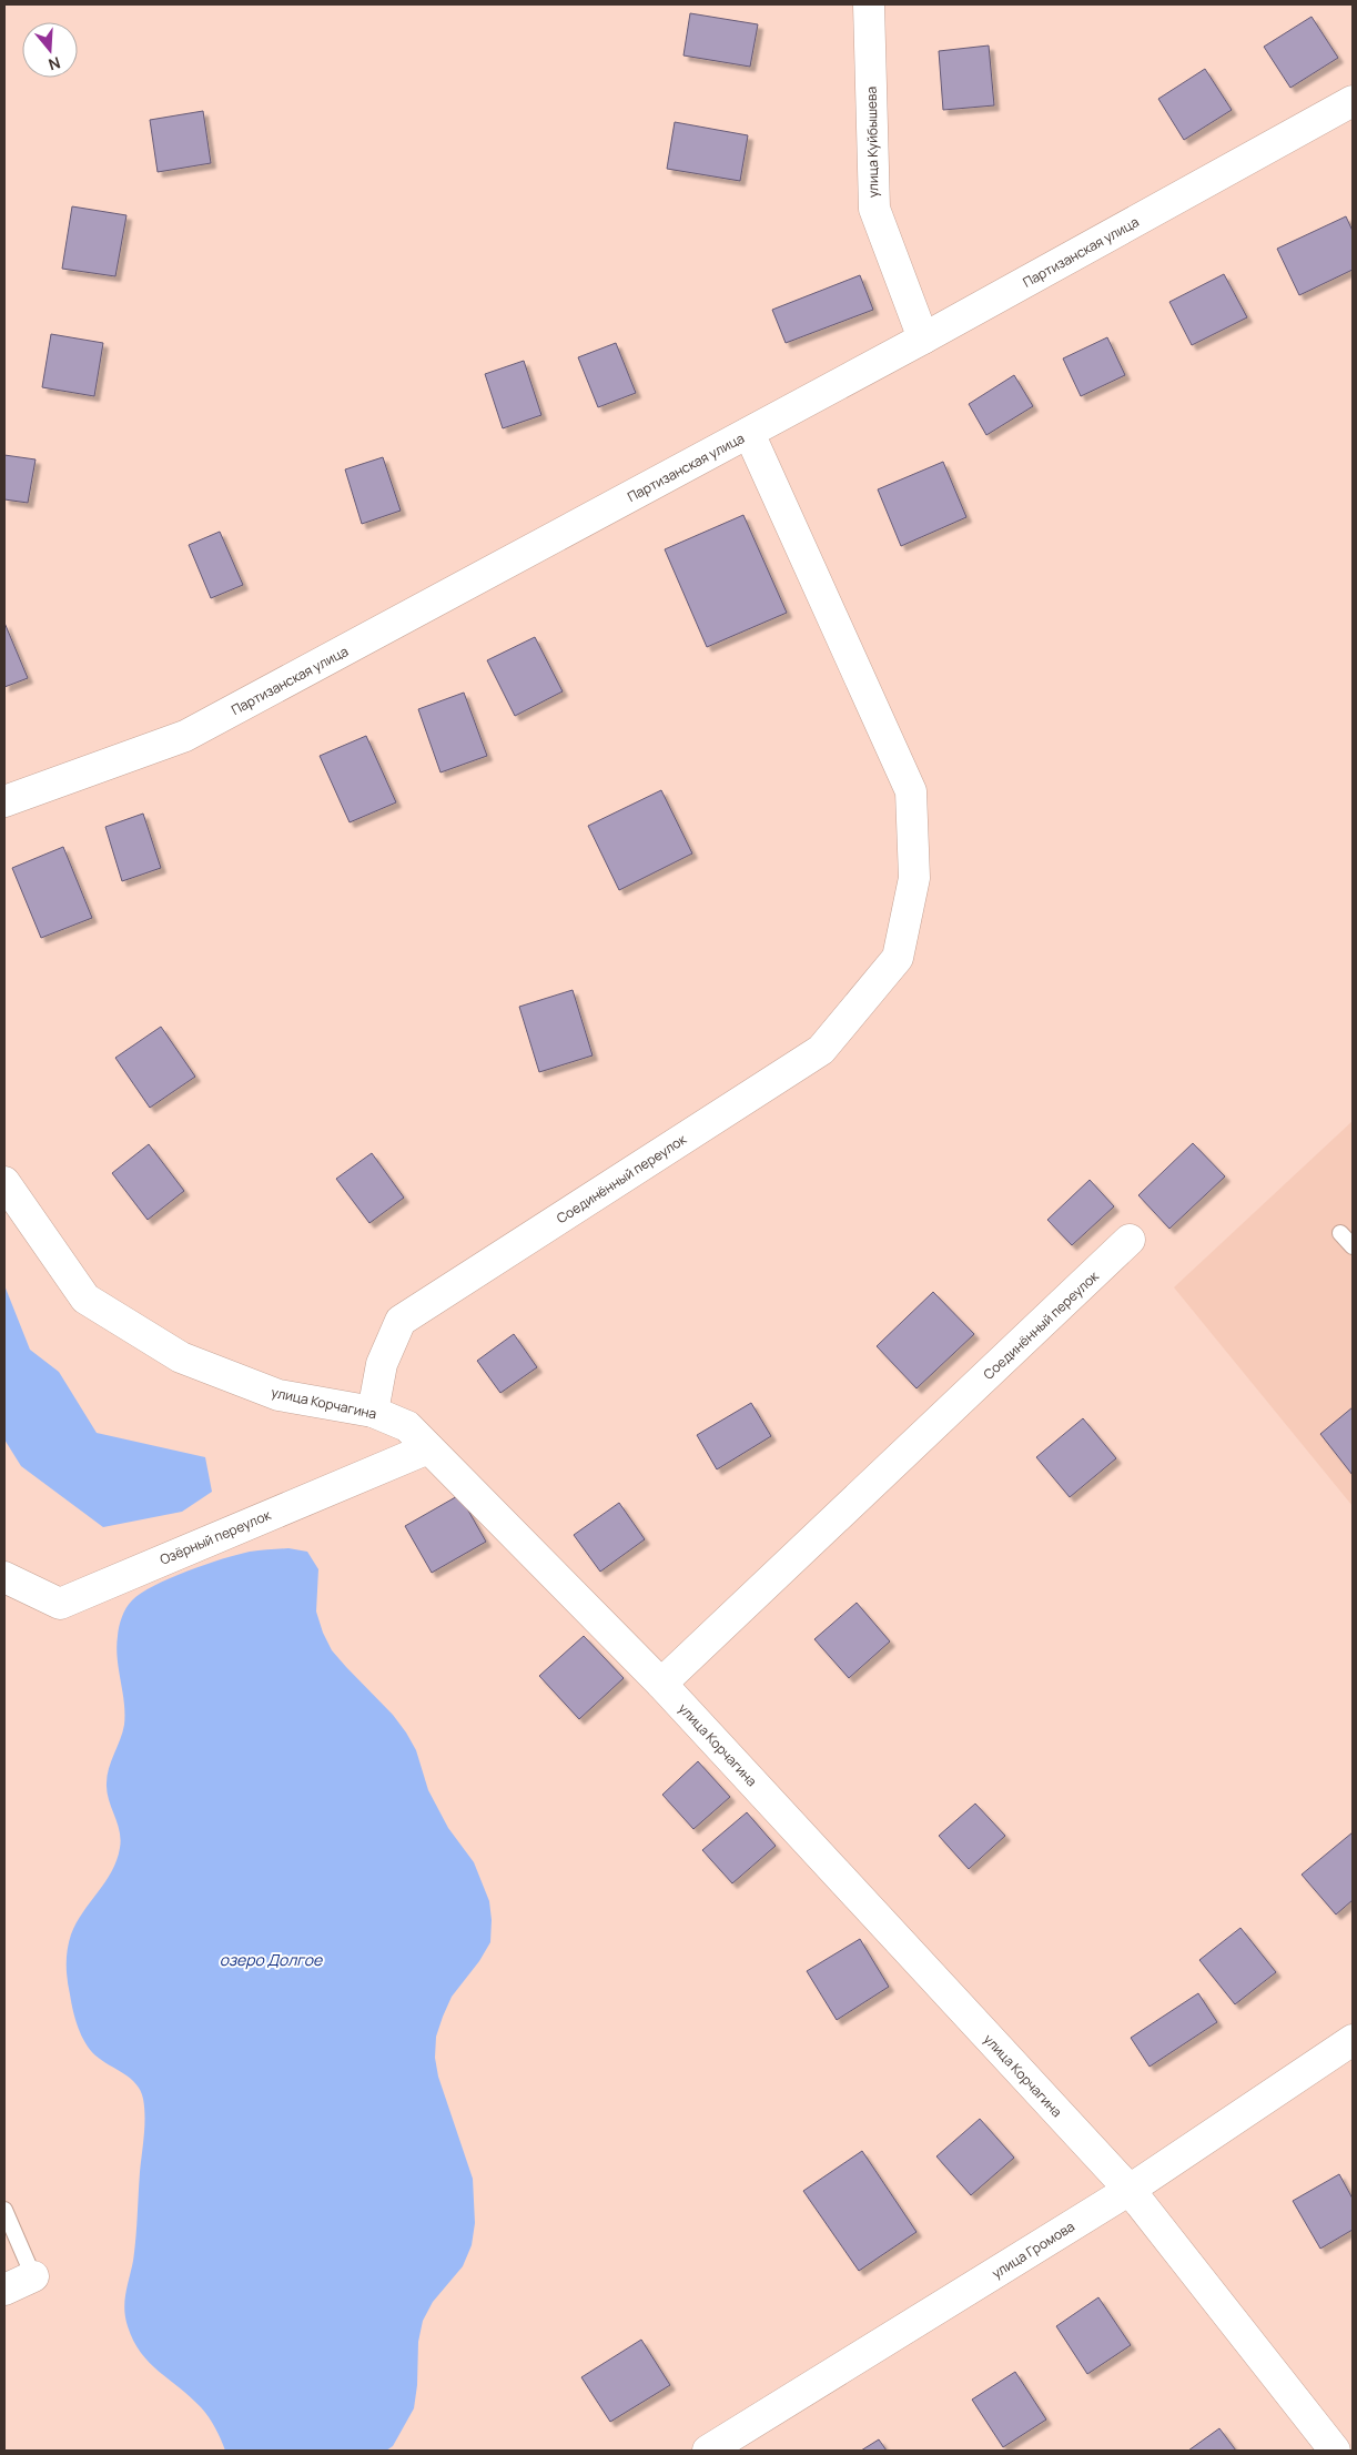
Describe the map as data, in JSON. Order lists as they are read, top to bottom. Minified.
{"streets":{"street":["улица Куйбышева","Партизанская улица","Соединённый переулок","улица Корчагина","Озёрный переулок","улица Громова"]},"crossings":[["улица Куйбышева","Партизанская улица"],["Партизанская улица","Соединённый переулок"],["Соединённый переулок","улица Корчагина"],["улица Корчагина","Озёрный переулок"],["улица Корчагина","улица Громова"]],"water":["озеро Долгое"],"north":"bottom"}
